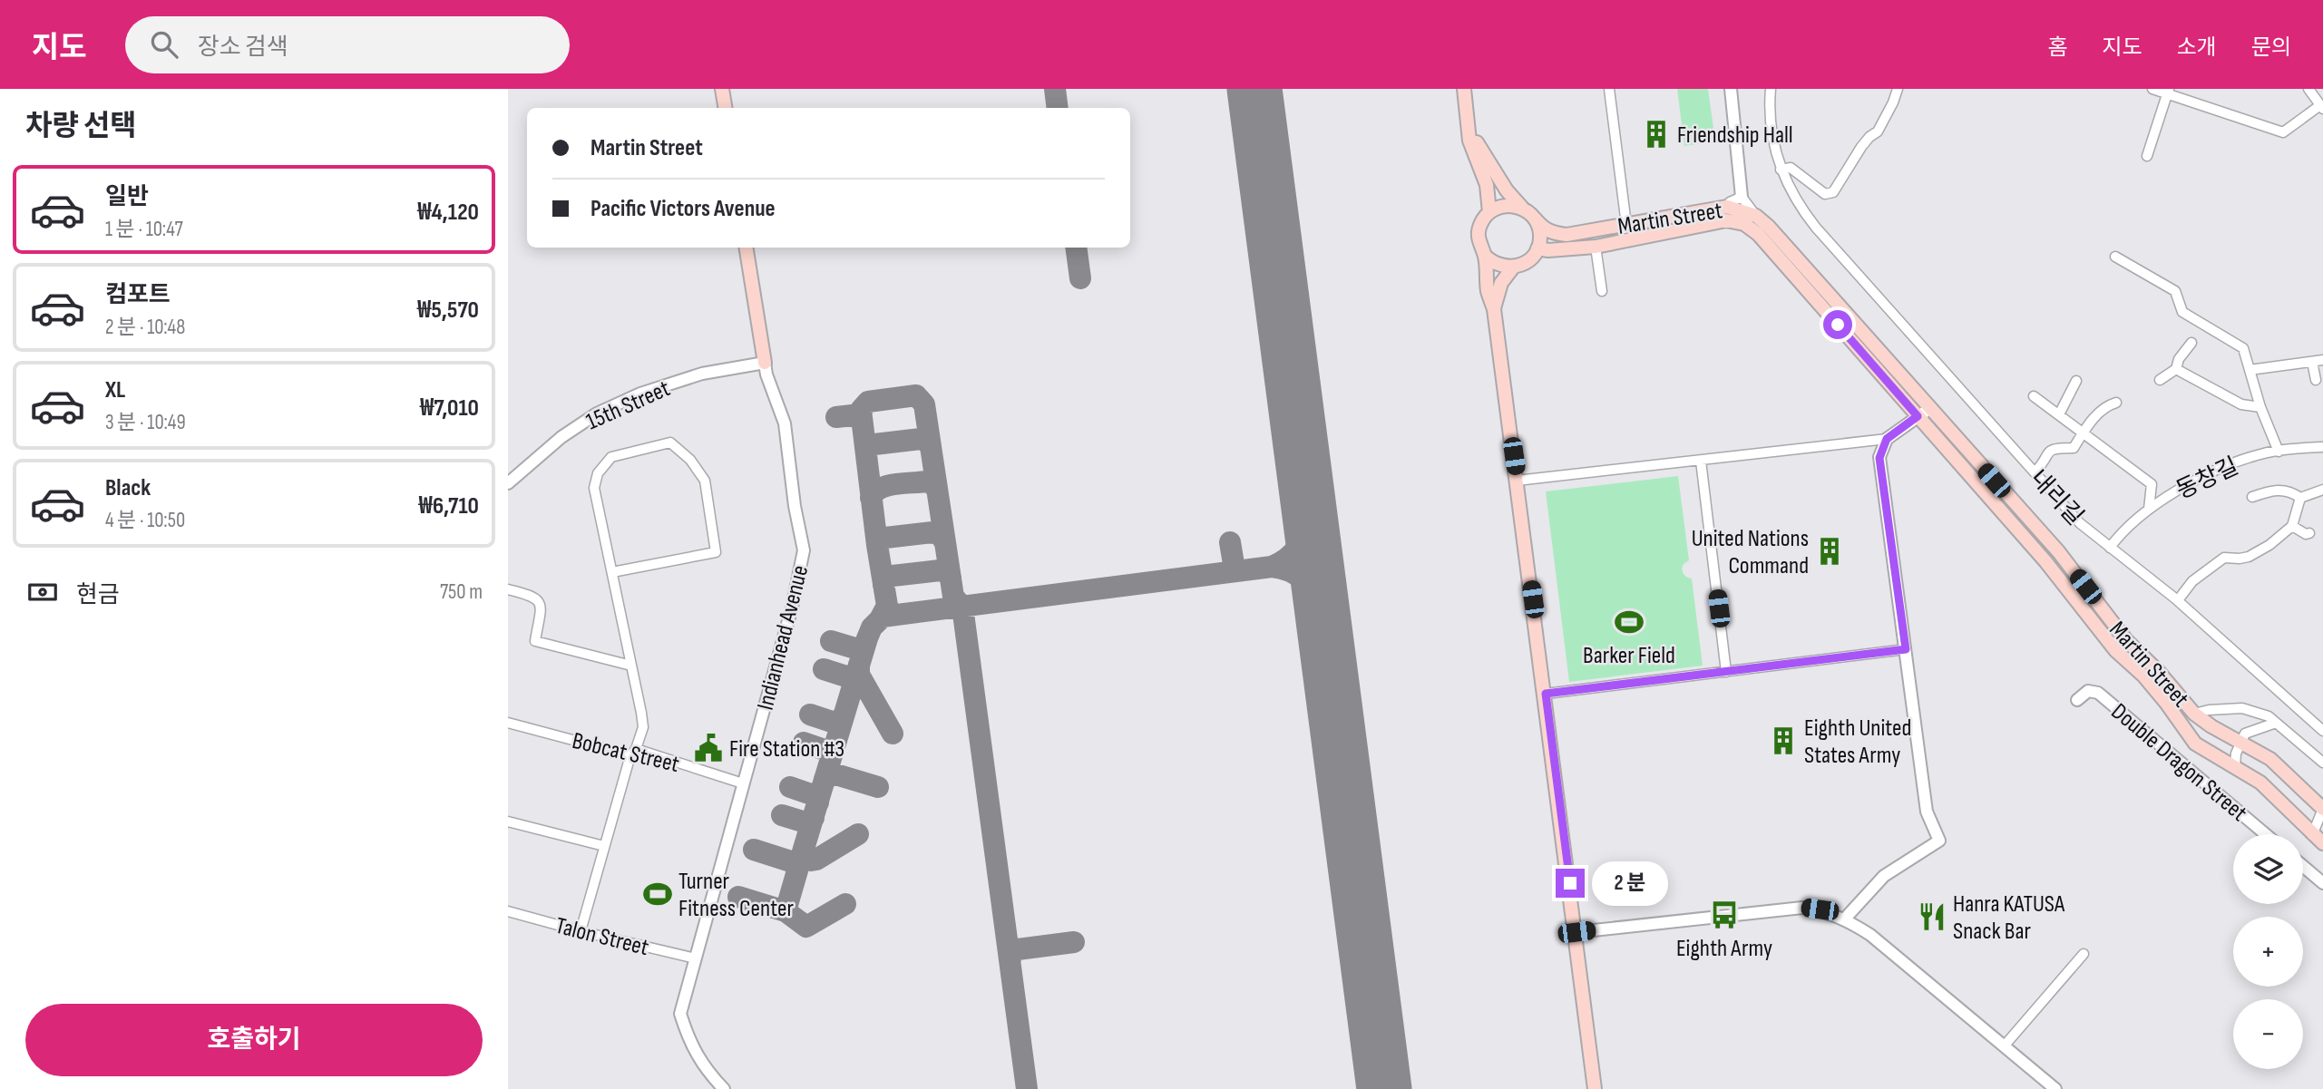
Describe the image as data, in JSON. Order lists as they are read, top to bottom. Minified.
{"streets":{"main road":["Martin Street","Indianhead Avenue"],"street":["15th Street","동창길","내리길","Bobcat Street","Double Dragon Street","Talon Street"]},"crossings":[["15th Street","Indianhead Avenue"],["동창길","내리길"],["Indianhead Avenue","Bobcat Street"],["Indianhead Avenue","Talon Street"]],"places":{"building":["Friendship Hall","United Nations Command","Eighth United States Army"],"sports":["Barker Field","Turner Fitness Center"],"public building":["Fire Station #3"],"bus stop":["Eighth Army"],"restaurant":["Hanra KATUSA Snack Bar"]},"page":{"header":"지도","search":"장소 검색","nav":["홈","지도","소개","문의"],"heading":"차량 선택","banner":["Martin Street","Pacific Victors Avenue"],"list":[{"name":"일반","note":"1 분 · 10:47","value":"₩4,120"},{"name":"컴포트","note":"2 분 · 10:48","value":"₩5,570"},{"name":"XL","note":"3 분 · 10:49","value":"₩7,010"},{"name":"Black","note":"4 분 · 10:50","value":"₩6,710"}],"pay":["현금","750 m"],"map_buttons":["+","−"],"bubble":"2 분","buttons":"호출하기"}}
